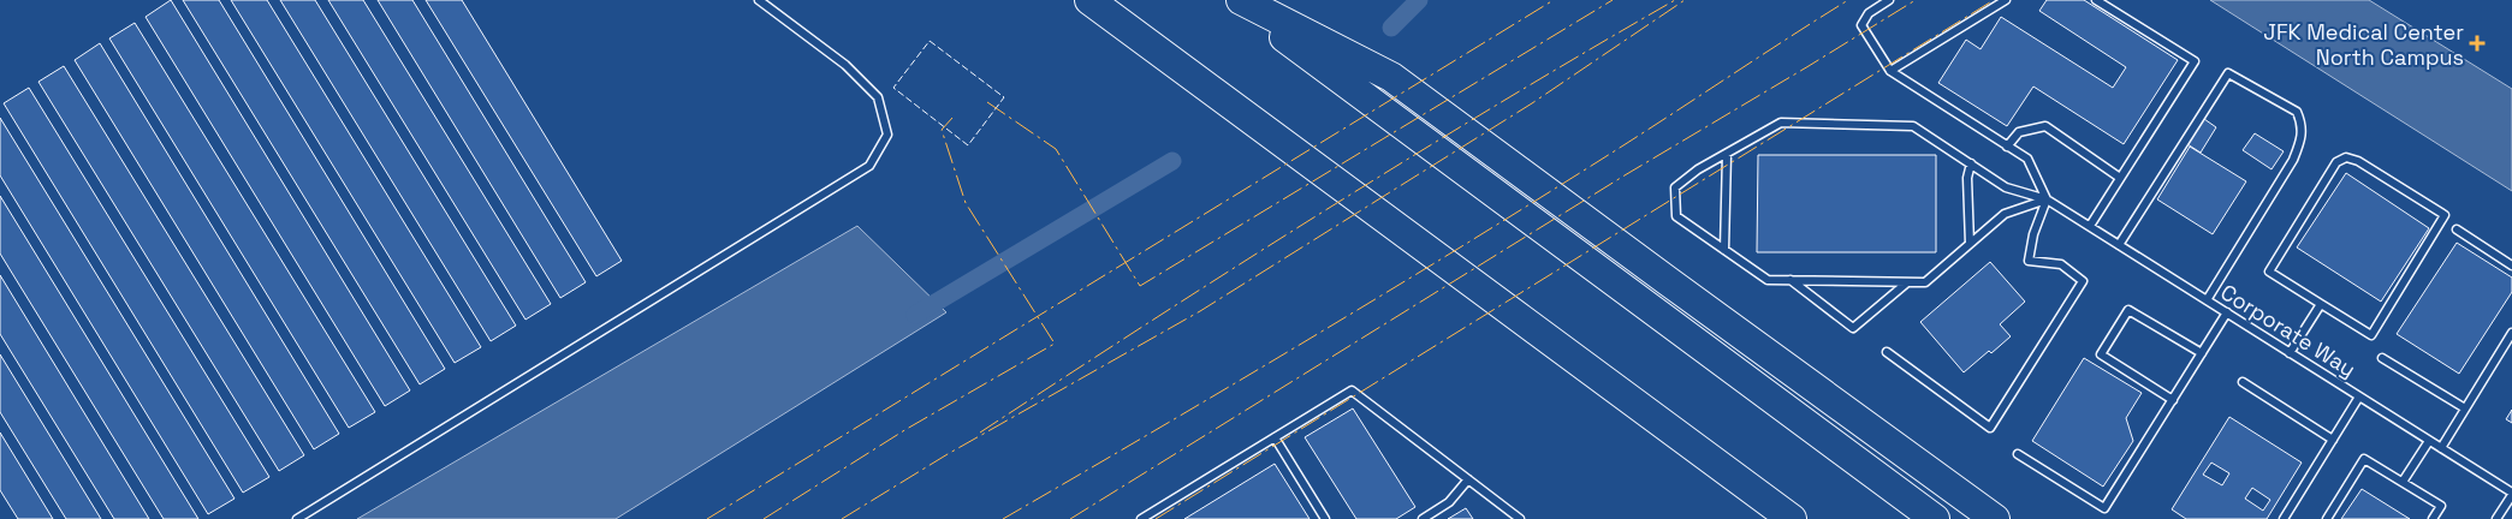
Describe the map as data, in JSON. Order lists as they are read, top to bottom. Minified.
{"streets":{"lane":["Corporate Way"]},"places":{"health":["JFK Medical Center North Campus"]}}
